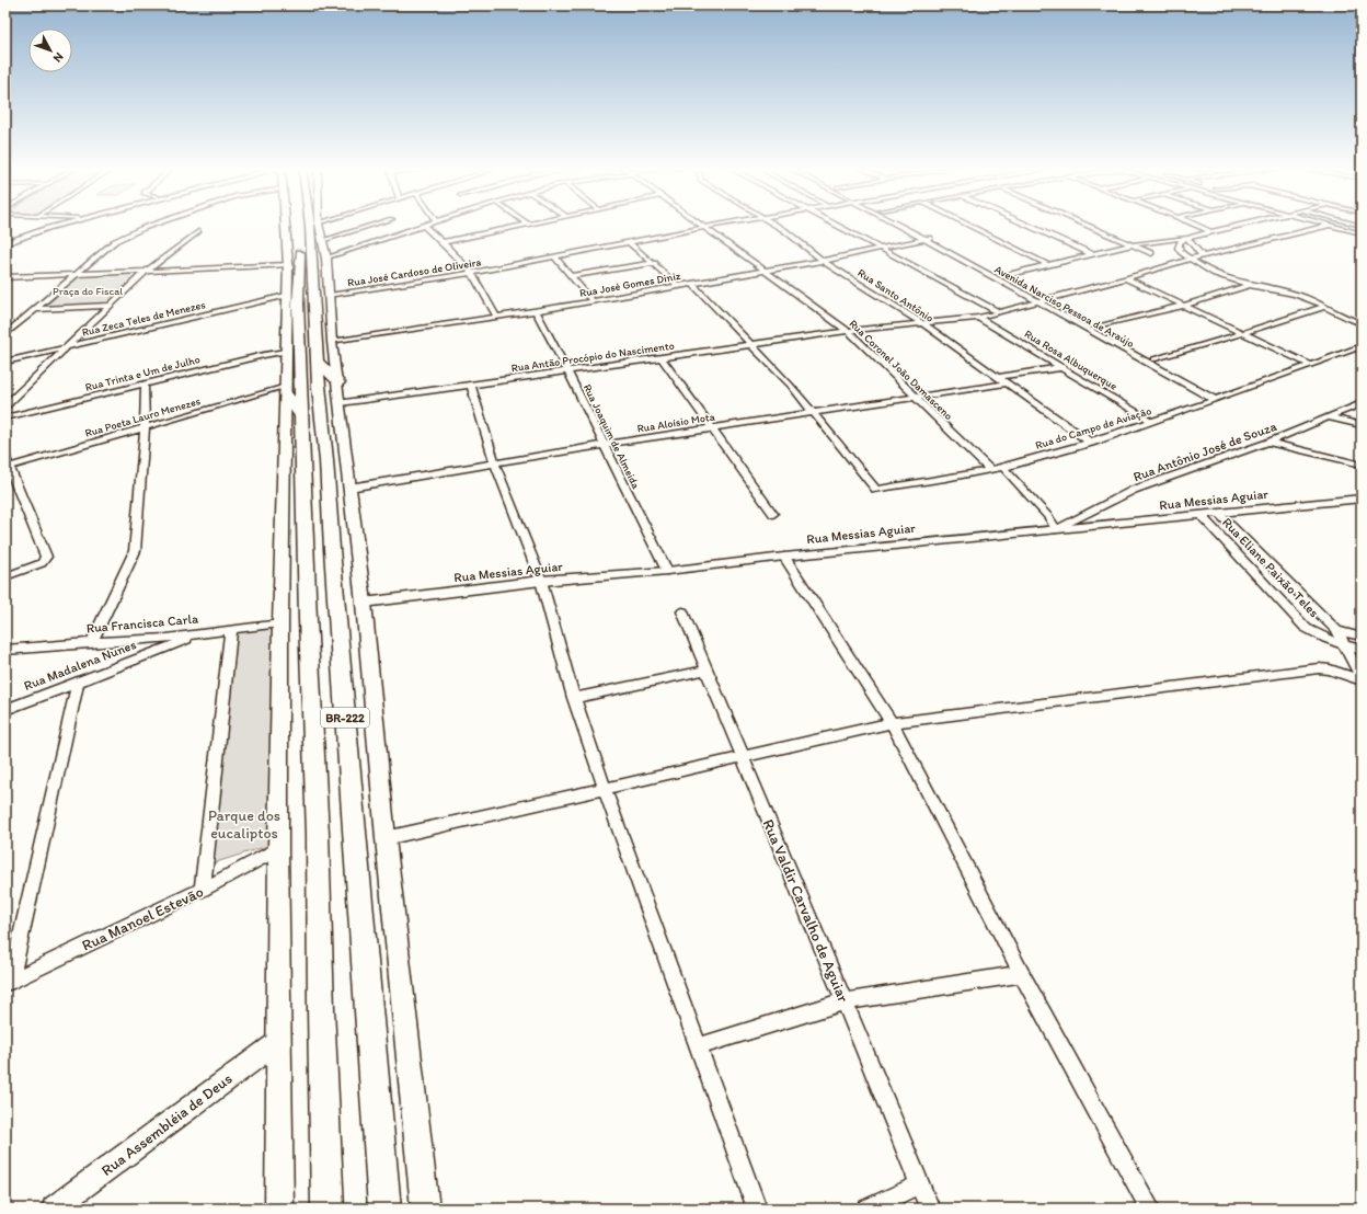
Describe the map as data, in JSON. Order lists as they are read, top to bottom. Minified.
{"streets":{"highway":["BR-222"],"street":["Rua José Cardoso de Oliveira","Rua José Gomes Diniz","Rua Santo Antônio","Avenida Narciso Pessoa de Araújo","Rua Zeca Teles de Menezes","Rua Antão Procópio do Nascimento","Rua Rosa Albuquerque","Rua Coronel João Damasceno","Rua Trinta e Um de Julho","Rua Poeta Lauro Menezes","Rua Aloísio Mota","Rua do Campo de Aviação","Rua Joaquim de Almeida","Rua Antônio José de Souza","Rua Messias Aguiar","Rua Eliane Paixão Teles","Rua Francisca Carla","Rua Madalena Nunes","Rua Valdir Carvalho de Aguiar","Rua Manoel Estevão","Rua Assembléia de Deus"]},"crossings":[["Rua José Cardoso de Oliveira","Rua Coronel João Damasceno"],["Rua José Gomes Diniz","Rua Santo Antônio"],["Rua José Gomes Diniz","Avenida Narciso Pessoa de Araújo"],["Rua José Gomes Diniz","Rua Coronel João Damasceno"],["Rua José Gomes Diniz","Rua Joaquim de Almeida"],["Rua Santo Antônio","Rua Antão Procópio do Nascimento"],["Rua Santo Antônio","Rua Aloísio Mota"],["Rua Santo Antônio","Rua do Campo de Aviação"],["Avenida Narciso Pessoa de Araújo","Rua Antão Procópio do Nascimento"],["Avenida Narciso Pessoa de Araújo","Rua do Campo de Aviação"],["Rua Antão Procópio do Nascimento","Rua Rosa Albuquerque"],["Rua Antão Procópio do Nascimento","Rua Coronel João Damasceno"],["Rua Antão Procópio do Nascimento","Rua Joaquim de Almeida"],["Rua Rosa Albuquerque","Rua do Campo de Aviação"],["Rua Coronel João Damasceno","Rua Aloísio Mota"],["Rua Coronel João Damasceno","Rua do Campo de Aviação"],["Rua Aloísio Mota","Rua do Campo de Aviação"],["Rua Aloísio Mota","Rua Joaquim de Almeida"],["Rua Joaquim de Almeida","Rua Messias Aguiar"],["Rua Antônio José de Souza","Rua Messias Aguiar"],["Rua Messias Aguiar","Rua Eliane Paixão Teles"],["Rua Francisca Carla","Rua Madalena Nunes"]],"parks":["Praça do Fiscal","Parque dos eucaliptos"],"north":"bottom right"}
